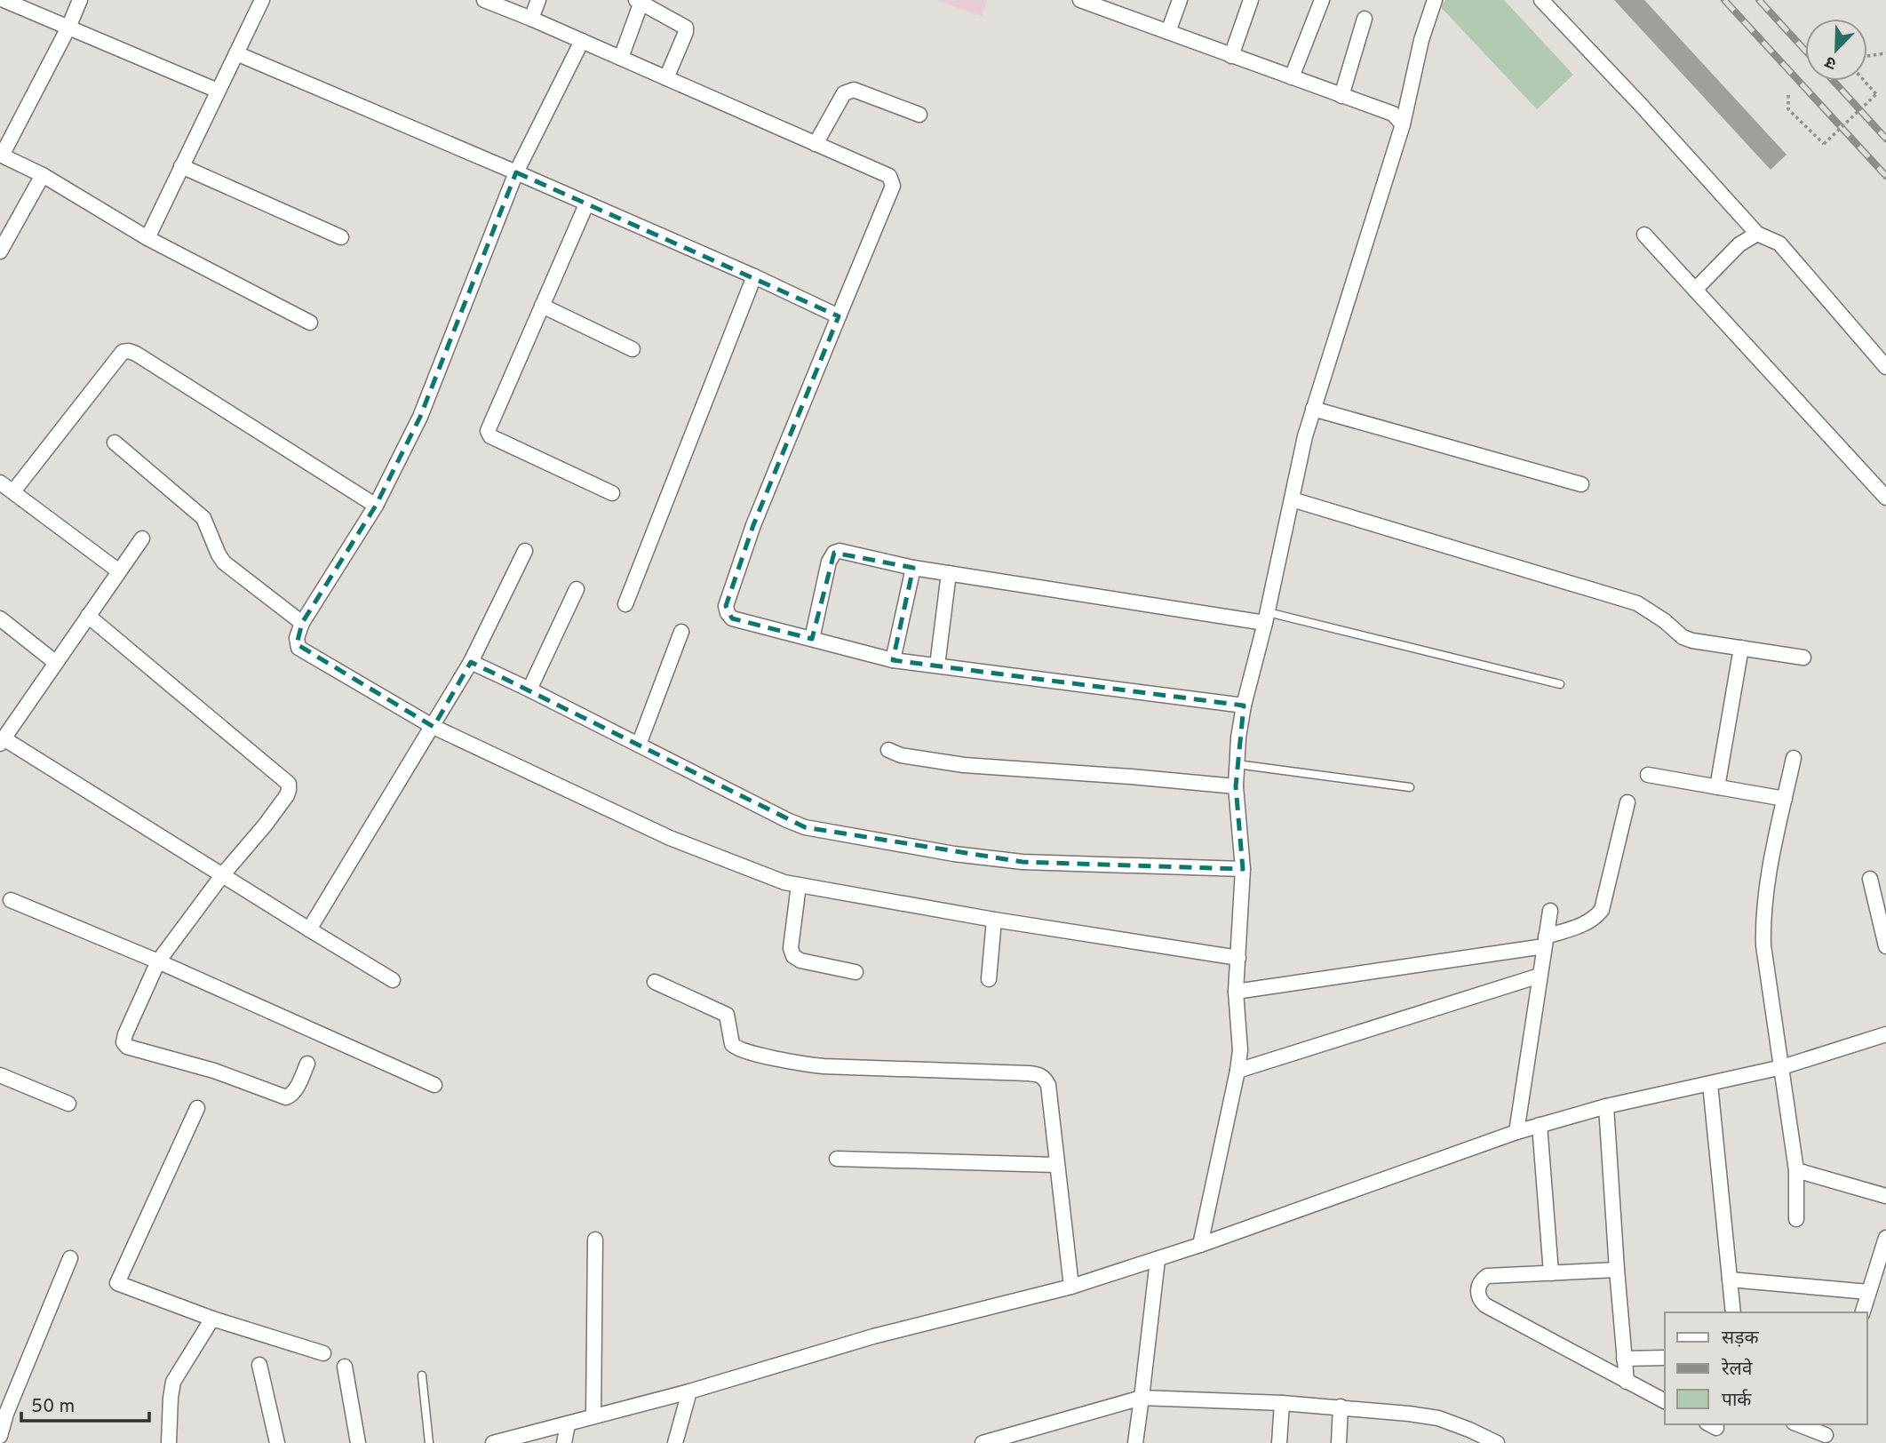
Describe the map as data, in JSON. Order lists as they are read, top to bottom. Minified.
{"legend":["सड़क","रेलवे","पार्क"],"scale_bar":"50 m","north":"bottom left"}
